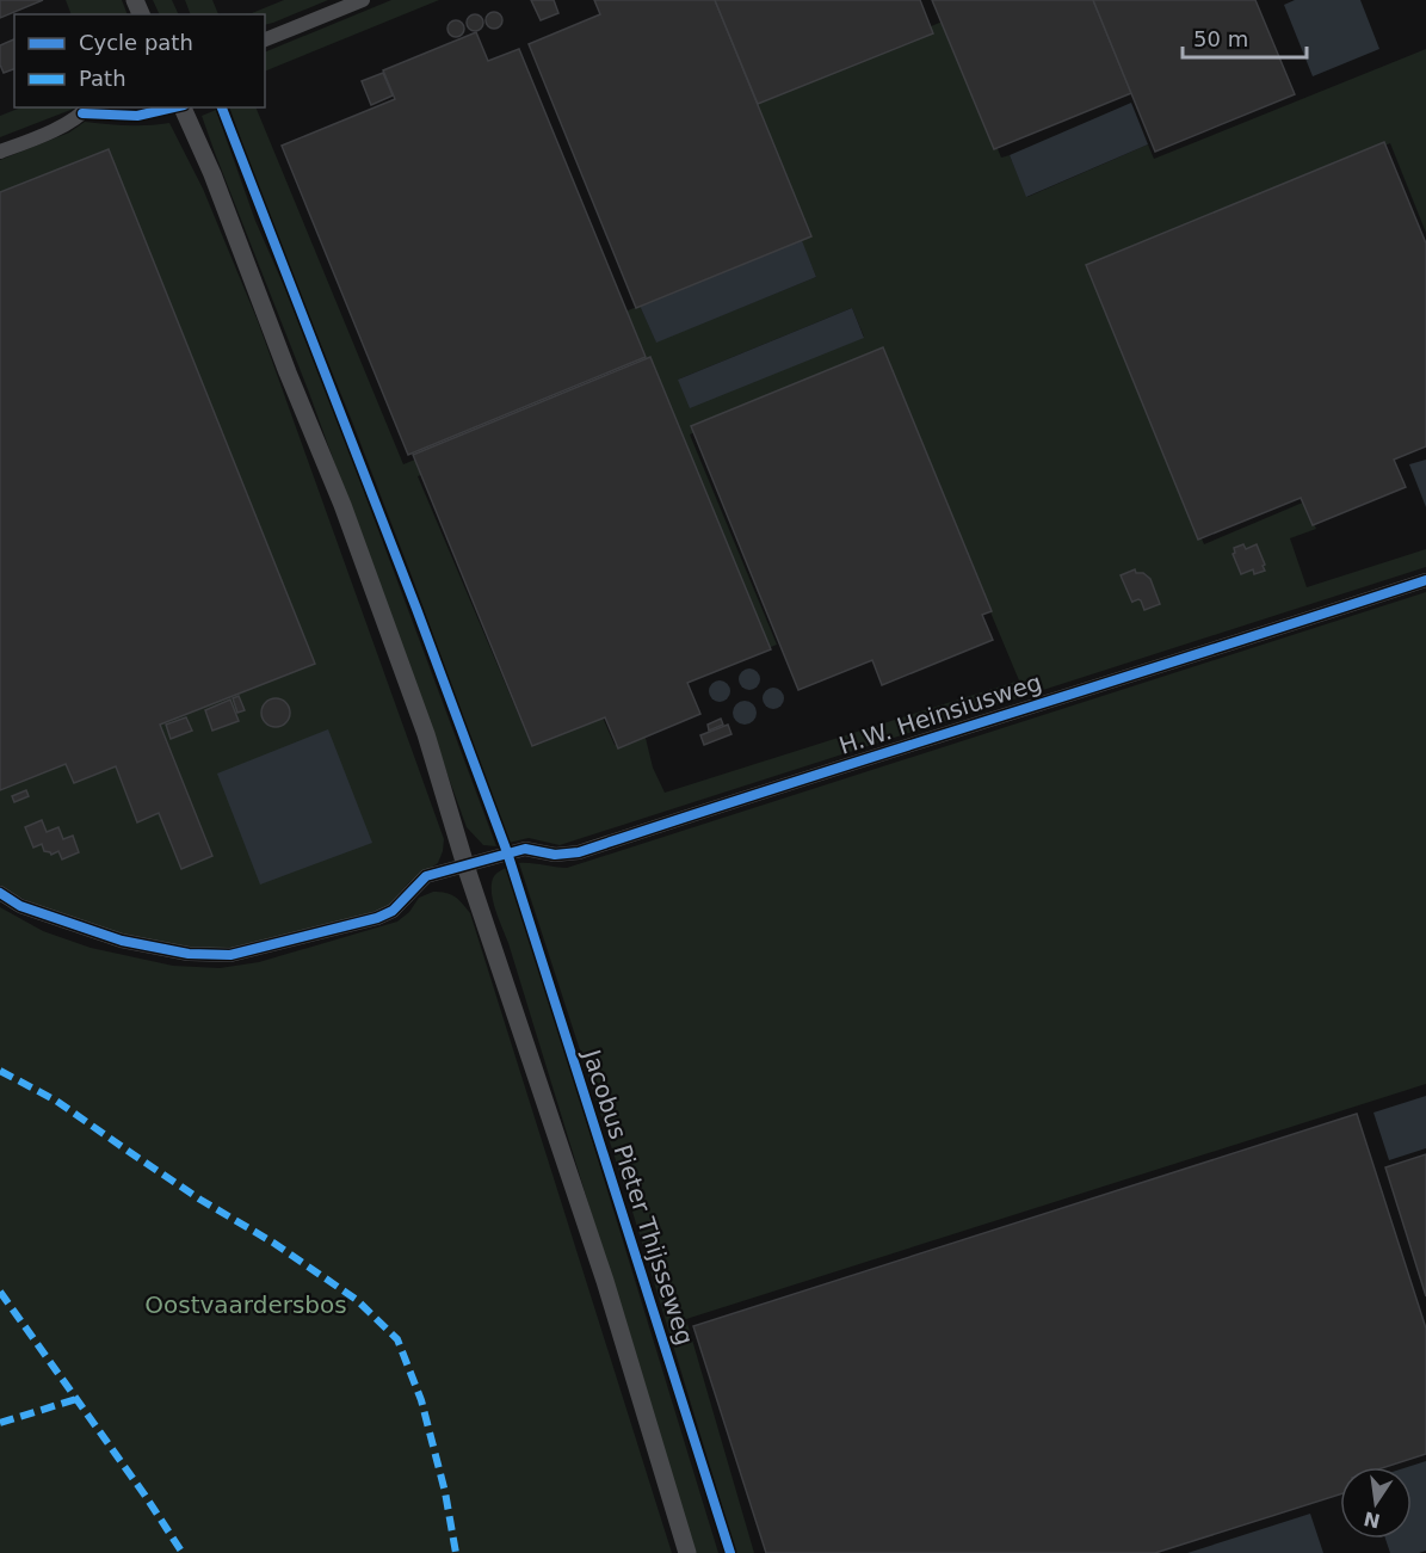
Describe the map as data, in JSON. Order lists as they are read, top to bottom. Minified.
{"streets":{"street":["H.W. Heinsiusweg"],"cycle path":["Jacobus Pieter Thijsseweg"]},"parks":["Oostvaardersbos"],"legend":["Cycle path","Path"],"scale_bar":"50 m","north":"bottom"}
